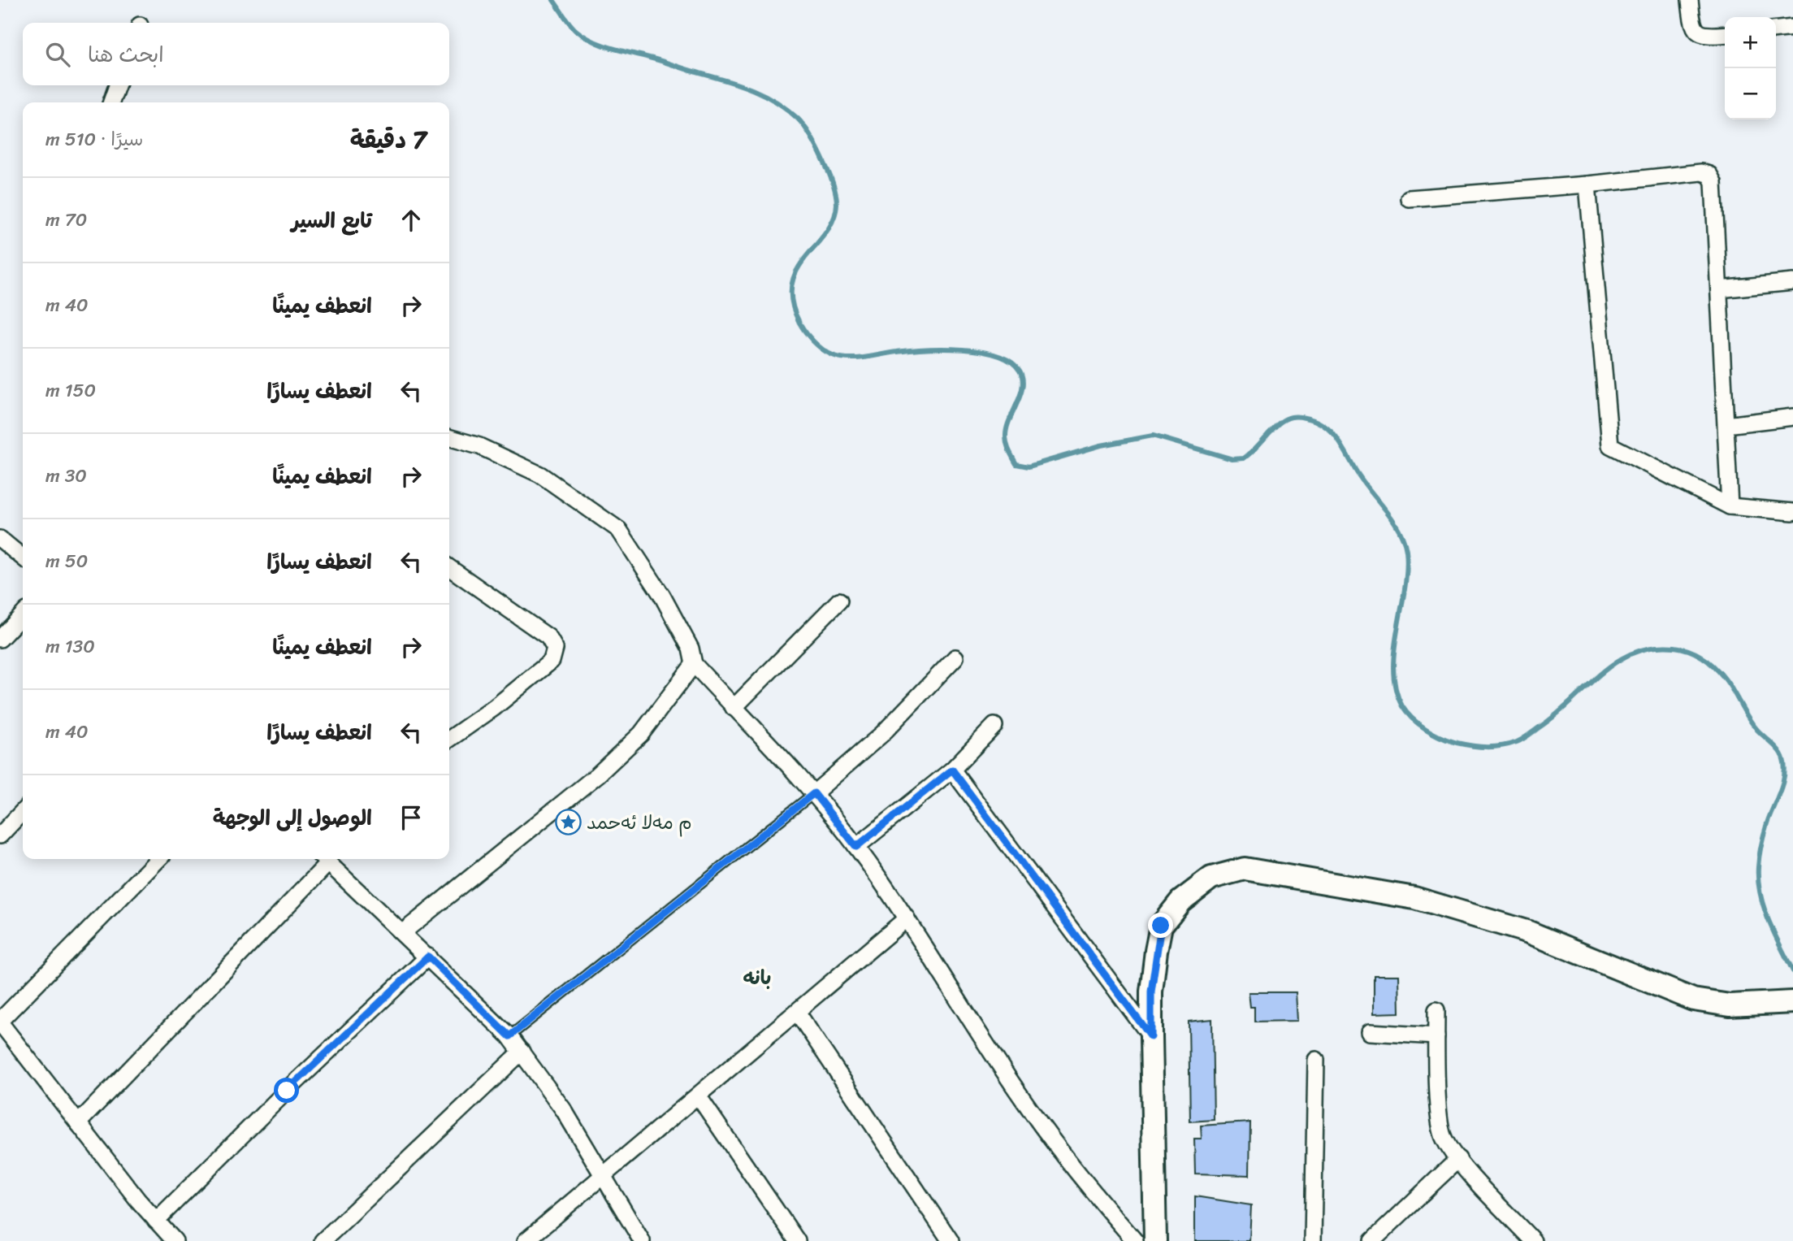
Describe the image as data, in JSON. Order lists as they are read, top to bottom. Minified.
{"districts":["بانە"],"places":{"place":["م مەلا ئەحمد"]},"page":{"map_buttons":["+","−"],"search":"ابحث هنا","heading":["7 دقيقة","سيرًا · 510 m"],"list":[["تابع السير","70 m"],["انعطف يمينًا","40 m"],["انعطف يسارًا","150 m"],["انعطف يمينًا","30 m"],["انعطف يسارًا","50 m"],["انعطف يمينًا","130 m"],["انعطف يسارًا","40 m"],"الوصول إلى الوجهة"]}}
